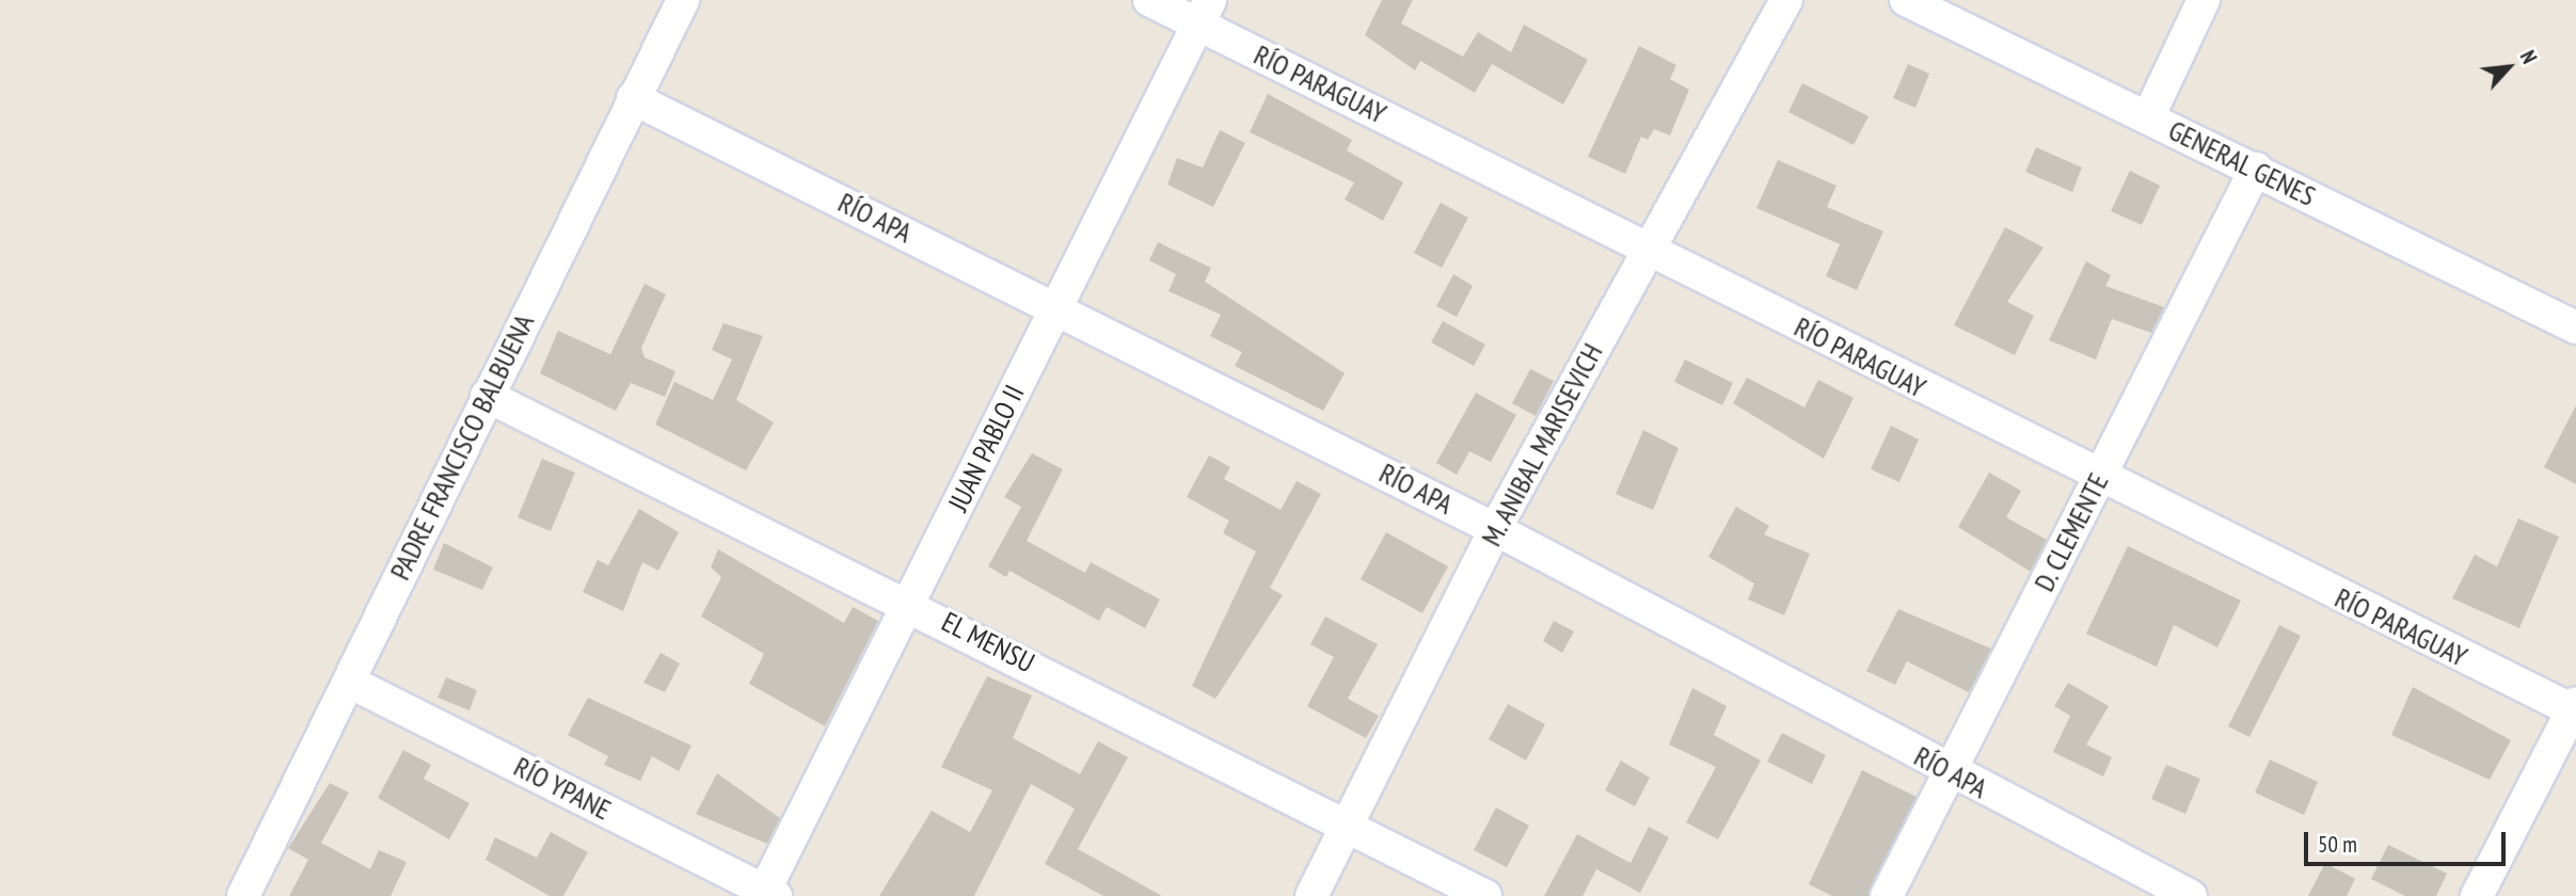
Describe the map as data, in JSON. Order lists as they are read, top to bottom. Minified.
{"streets":{"street":["RÍO PARAGUAY","GENERAL GENES","RÍO APA","M. ANIBAL MARISEVICH","PADRE FRANCISCO BALBUENA","JUAN PABLO II","D. CLEMENTE","EL MENSU","RÍO YPANE"]},"crossings":[["RÍO PARAGUAY","M. ANIBAL MARISEVICH"],["RÍO PARAGUAY","JUAN PABLO II"],["RÍO PARAGUAY","D. CLEMENTE"],["GENERAL GENES","D. CLEMENTE"],["RÍO APA","M. ANIBAL MARISEVICH"],["RÍO APA","PADRE FRANCISCO BALBUENA"],["RÍO APA","JUAN PABLO II"],["RÍO APA","D. CLEMENTE"],["M. ANIBAL MARISEVICH","EL MENSU"],["PADRE FRANCISCO BALBUENA","EL MENSU"],["PADRE FRANCISCO BALBUENA","RÍO YPANE"],["JUAN PABLO II","EL MENSU"],["JUAN PABLO II","RÍO YPANE"]],"scale_bar":"50 m","north":"top right"}
